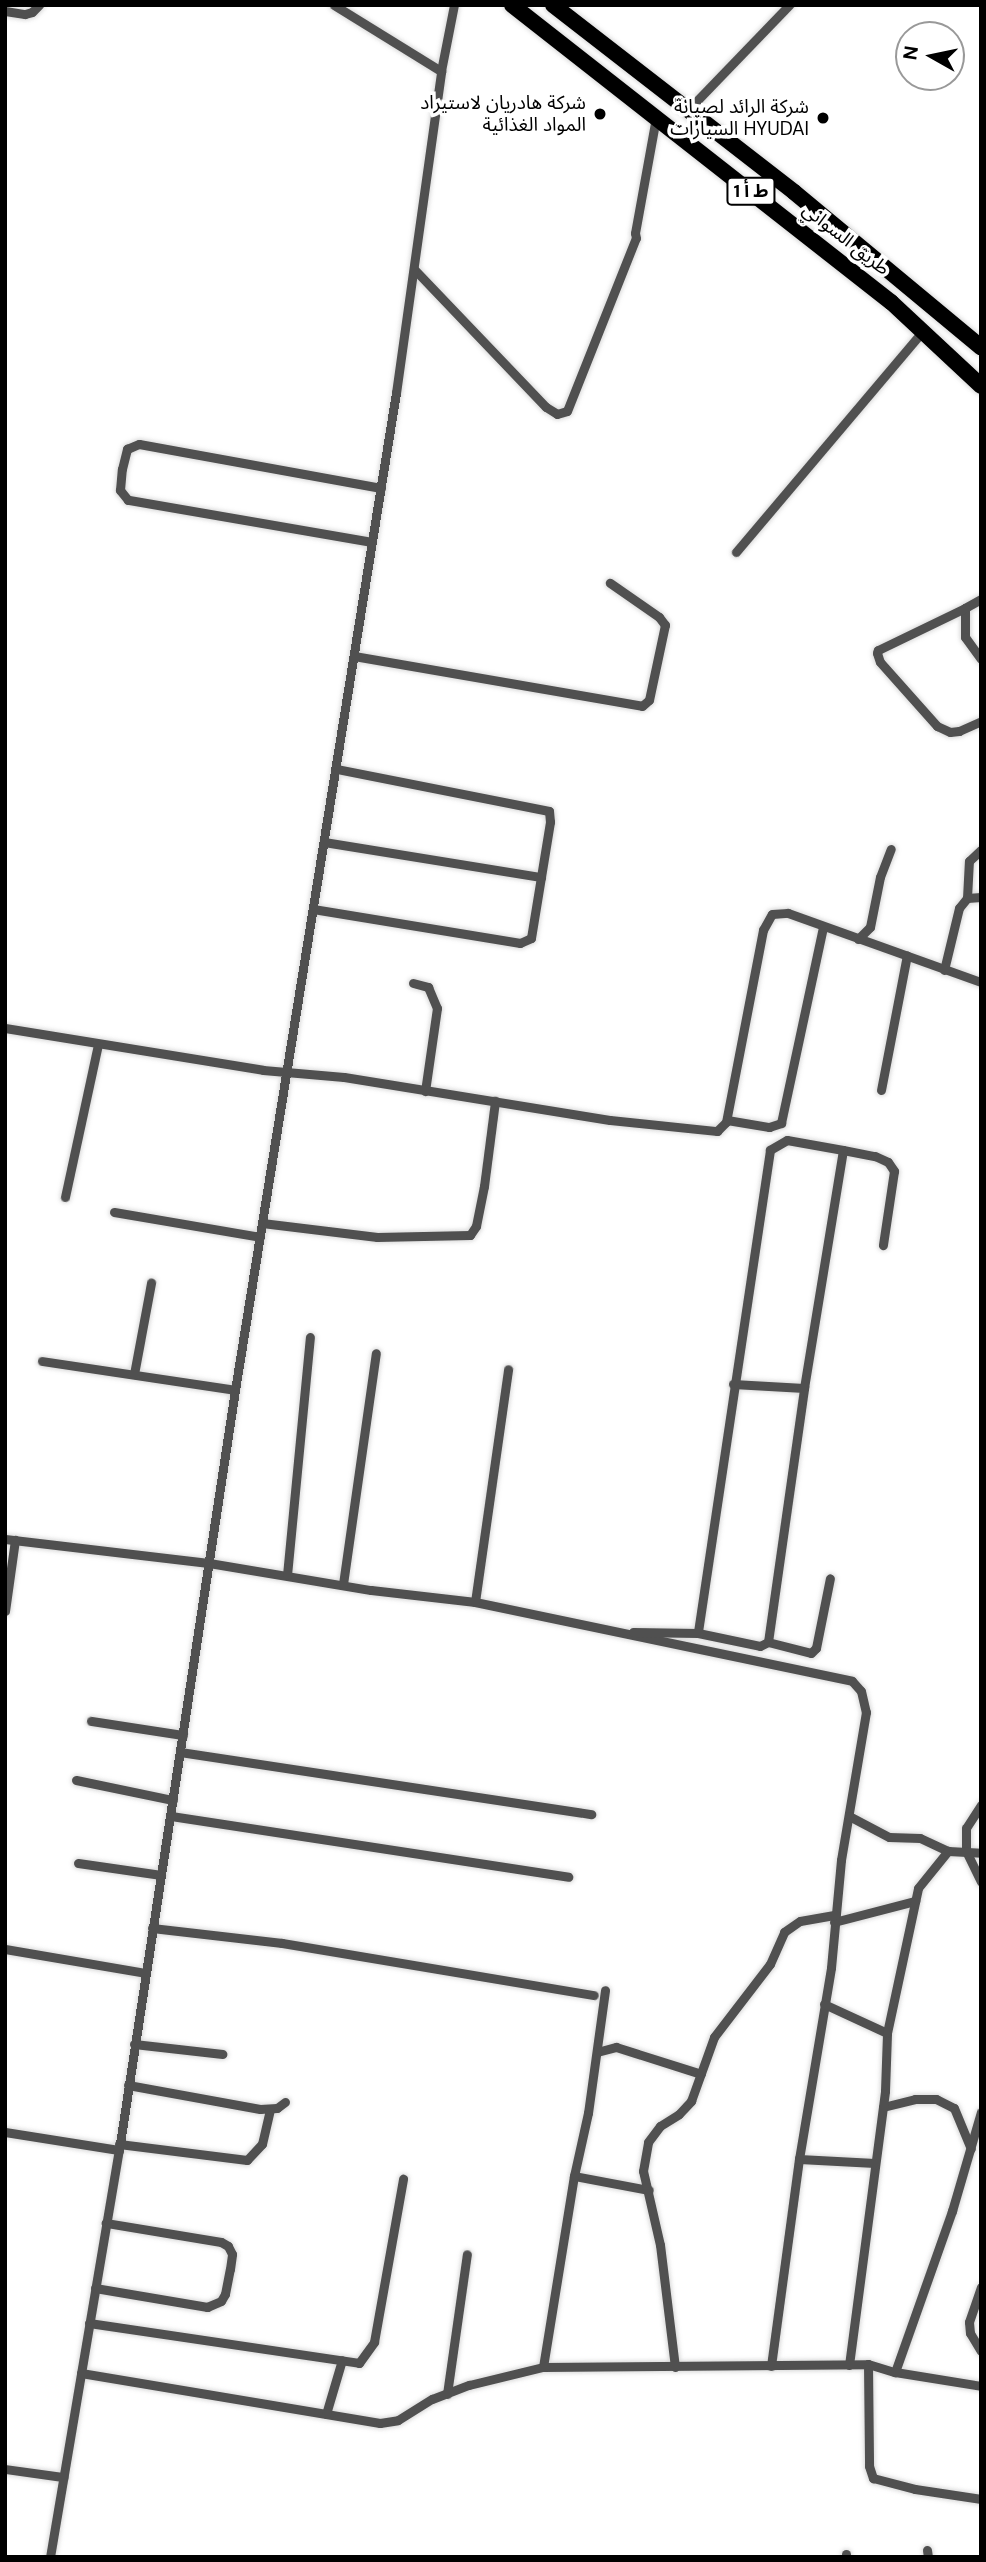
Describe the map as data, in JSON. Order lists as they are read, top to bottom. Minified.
{"streets":{"highway":["ط أ 1","طريق السواني"]},"places":["شركة هادريان لاستيراد المواد الغذائية","شركة الرائد لصيانة السيارات HYUDAI"],"north":"left"}
